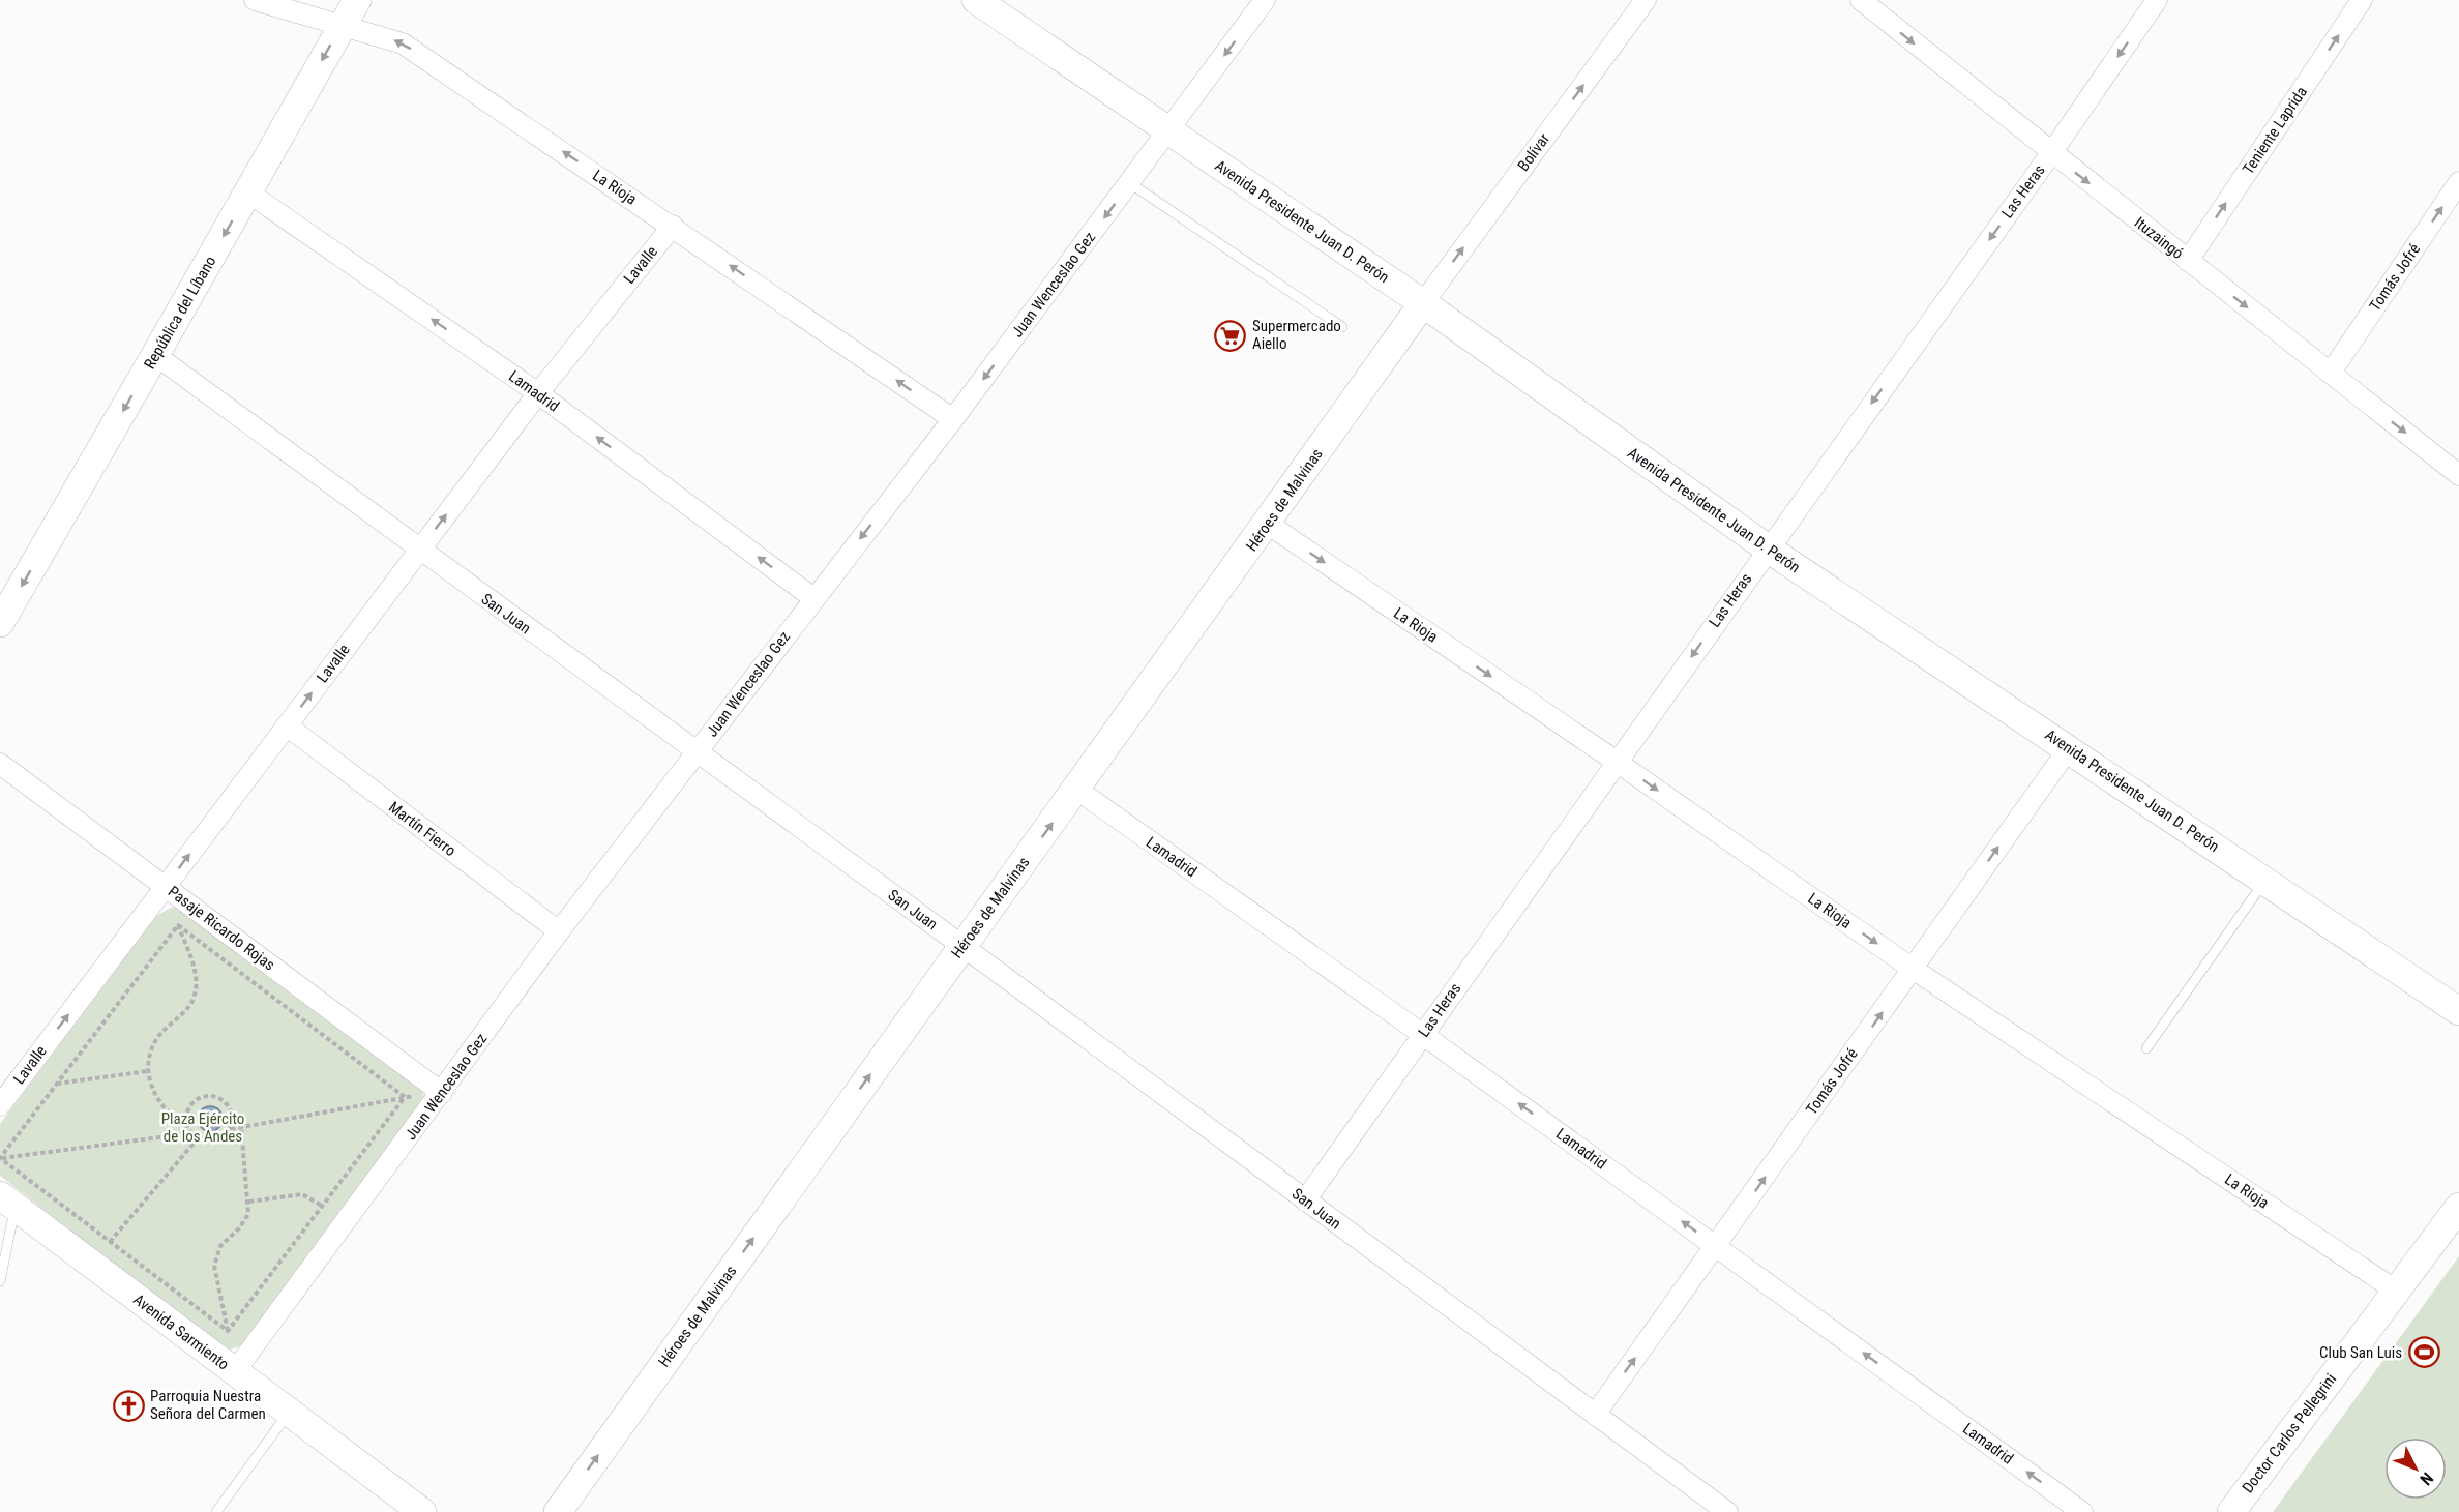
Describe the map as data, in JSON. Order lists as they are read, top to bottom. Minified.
{"streets":{"main road":["Avenida Presidente Juan D. Perón","República del Líbano","Héroes de Malvinas","Avenida Sarmiento","Doctor Carlos Pellegrini"],"street":["Teniente Laprida","Bolívar","La Rioja","Las Heras","Ituzaingó","Lavalle","Tomás Jofré","Juan Wenceslao Gez","Lamadrid","San Juan","Martín Fierro","Pasaje Ricardo Rojas"]},"crossings":[["Teniente Laprida","Ituzaingó"],["Bolívar","Avenida Presidente Juan D. Perón"],["Bolívar","Héroes de Malvinas"],["La Rioja","Las Heras"],["La Rioja","Lavalle"],["La Rioja","Tomás Jofré"],["La Rioja","Juan Wenceslao Gez"],["La Rioja","República del Líbano"],["La Rioja","Héroes de Malvinas"],["La Rioja","Doctor Carlos Pellegrini"],["Las Heras","Avenida Presidente Juan D. Perón"],["Las Heras","Ituzaingó"],["Las Heras","Lamadrid"],["Las Heras","San Juan"],["Avenida Presidente Juan D. Perón","Tomás Jofré"],["Avenida Presidente Juan D. Perón","Juan Wenceslao Gez"],["Avenida Presidente Juan D. Perón","Héroes de Malvinas"],["Ituzaingó","Tomás Jofré"],["Lavalle","Lamadrid"],["Lavalle","San Juan"],["Lavalle","Martín Fierro"],["Lavalle","Pasaje Ricardo Rojas"],["Tomás Jofré","Lamadrid"],["Tomás Jofré","San Juan"],["Juan Wenceslao Gez","Lamadrid"],["Juan Wenceslao Gez","San Juan"],["Juan Wenceslao Gez","Martín Fierro"],["Juan Wenceslao Gez","Pasaje Ricardo Rojas"],["Juan Wenceslao Gez","Avenida Sarmiento"],["República del Líbano","Lamadrid"],["República del Líbano","San Juan"],["Lamadrid","Héroes de Malvinas"],["Héroes de Malvinas","San Juan"]],"one_way":["Teniente Laprida","Bolívar","Las Heras","Ituzaingó","Lavalle","Tomás Jofré","Juan Wenceslao Gez","República del Líbano","Lamadrid","Héroes de Malvinas"],"parks":["Plaza Ejército de los Andes"],"places":{"supermarket":["Supermercado Aiello"],"sports":["Club San Luis"],"church":["Parroquia Nuestra Señora del Carmen"]},"north":"bottom right"}
